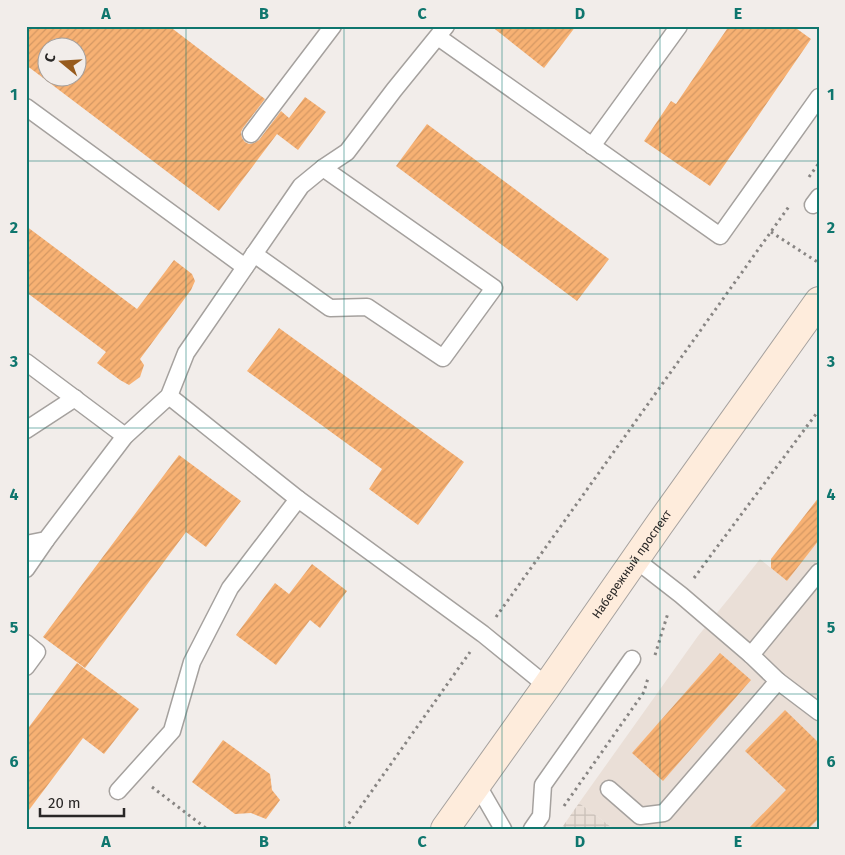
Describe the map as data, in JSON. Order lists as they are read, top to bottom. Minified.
{"streets":{"main road":["Набережный проспект"]},"scale_bar":"20 m","north":"left","grid":{"columns":["A","B","C","D","E"],"rows":["1","2","3","4","5","6"]}}
